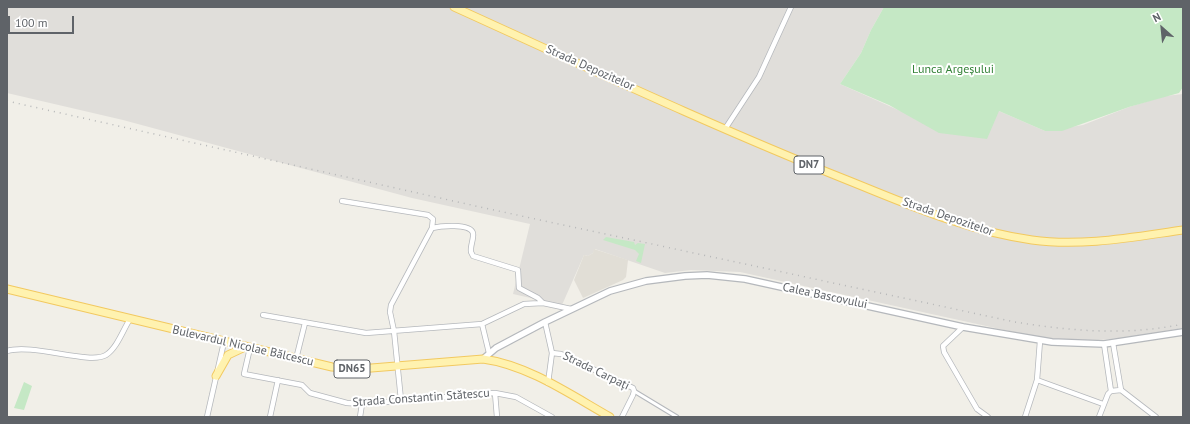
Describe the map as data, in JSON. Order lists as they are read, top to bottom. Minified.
{"streets":{"main road":["Strada Depozitelor","DN7","Bulevardul Nicolae Bălcescu","DN65"],"street":["Calea Bascovului","Strada Carpați","Strada Constantin Stătescu"]},"crossings":[["Calea Bascovului","Bulevardul Nicolae Bălcescu"],["Calea Bascovului","Strada Carpați"],["Bulevardul Nicolae Bălcescu","Strada Carpați"],["Bulevardul Nicolae Bălcescu","Strada Constantin Stătescu"]],"parks":["Lunca Argeșului"],"scale_bar":"100 m","north":"top left"}
